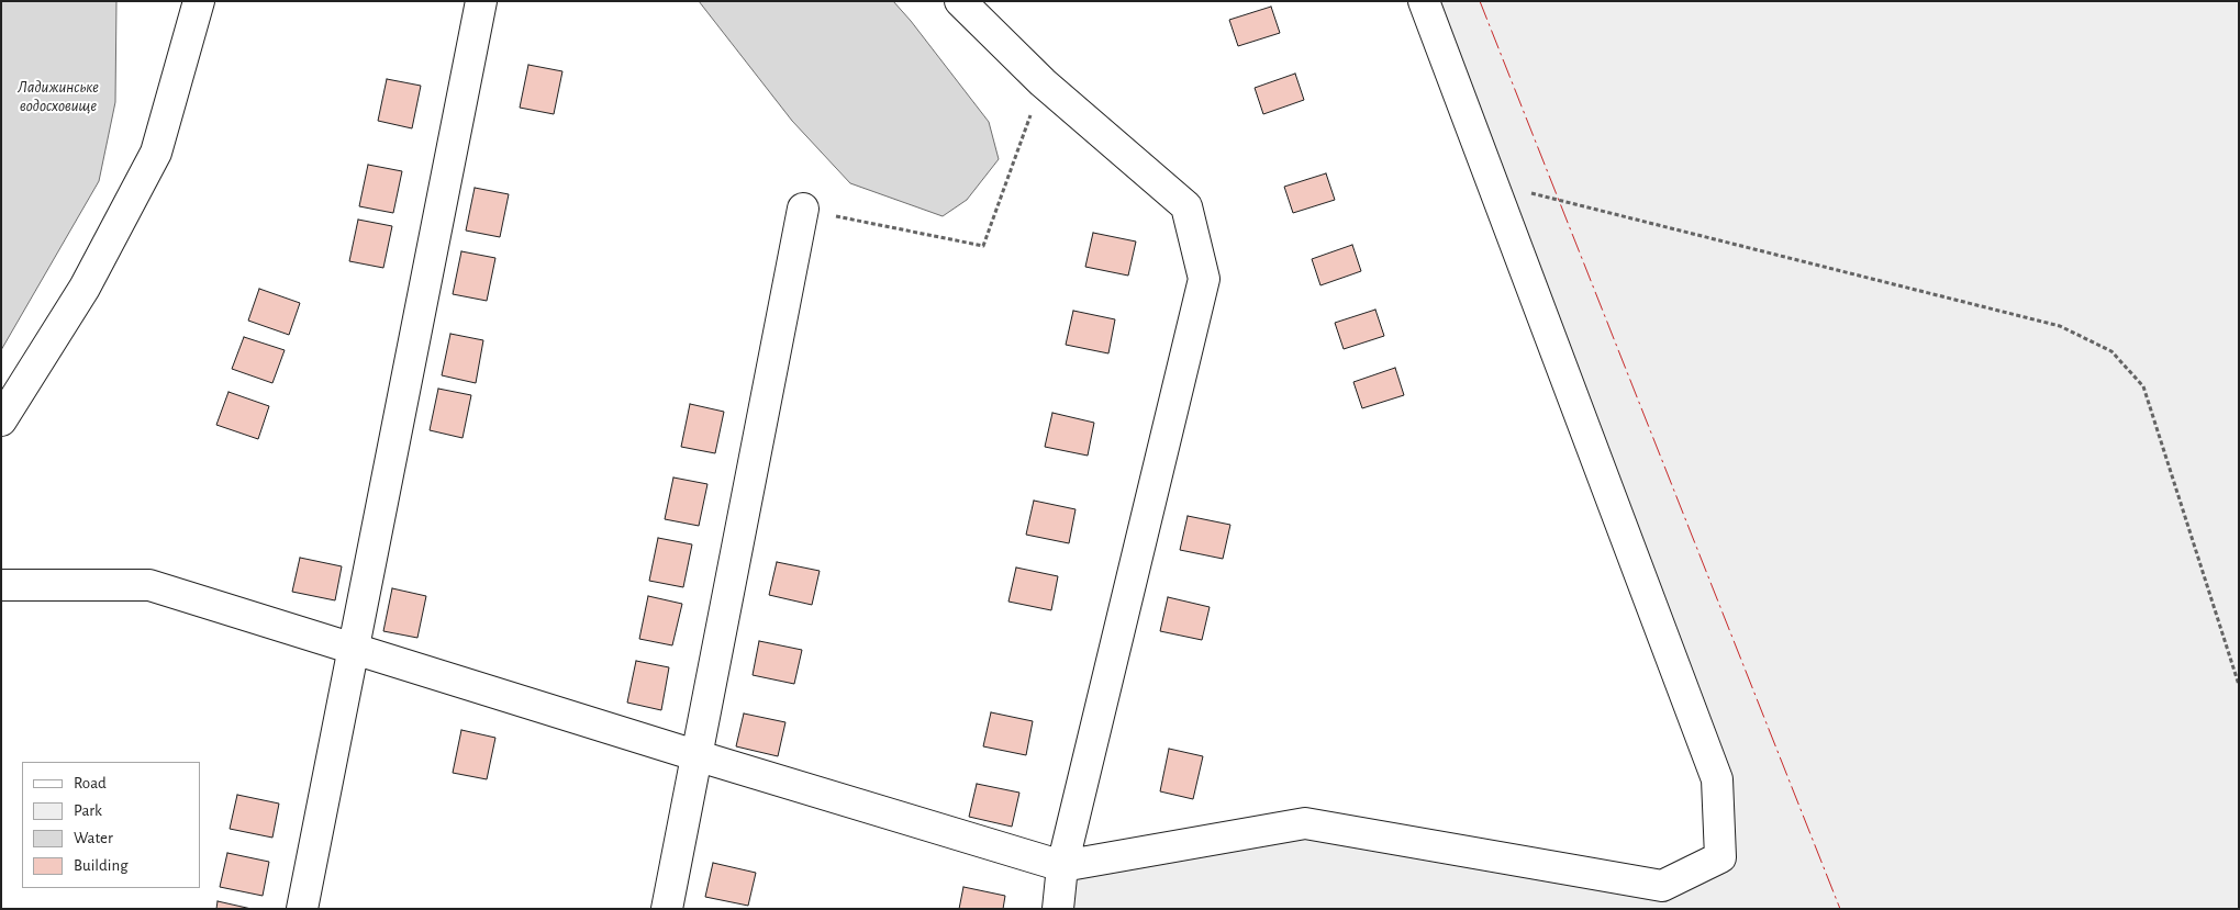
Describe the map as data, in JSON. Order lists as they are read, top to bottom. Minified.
{"water":["Ладижинське водосховище"],"legend":["Road","Park","Water","Building"]}
